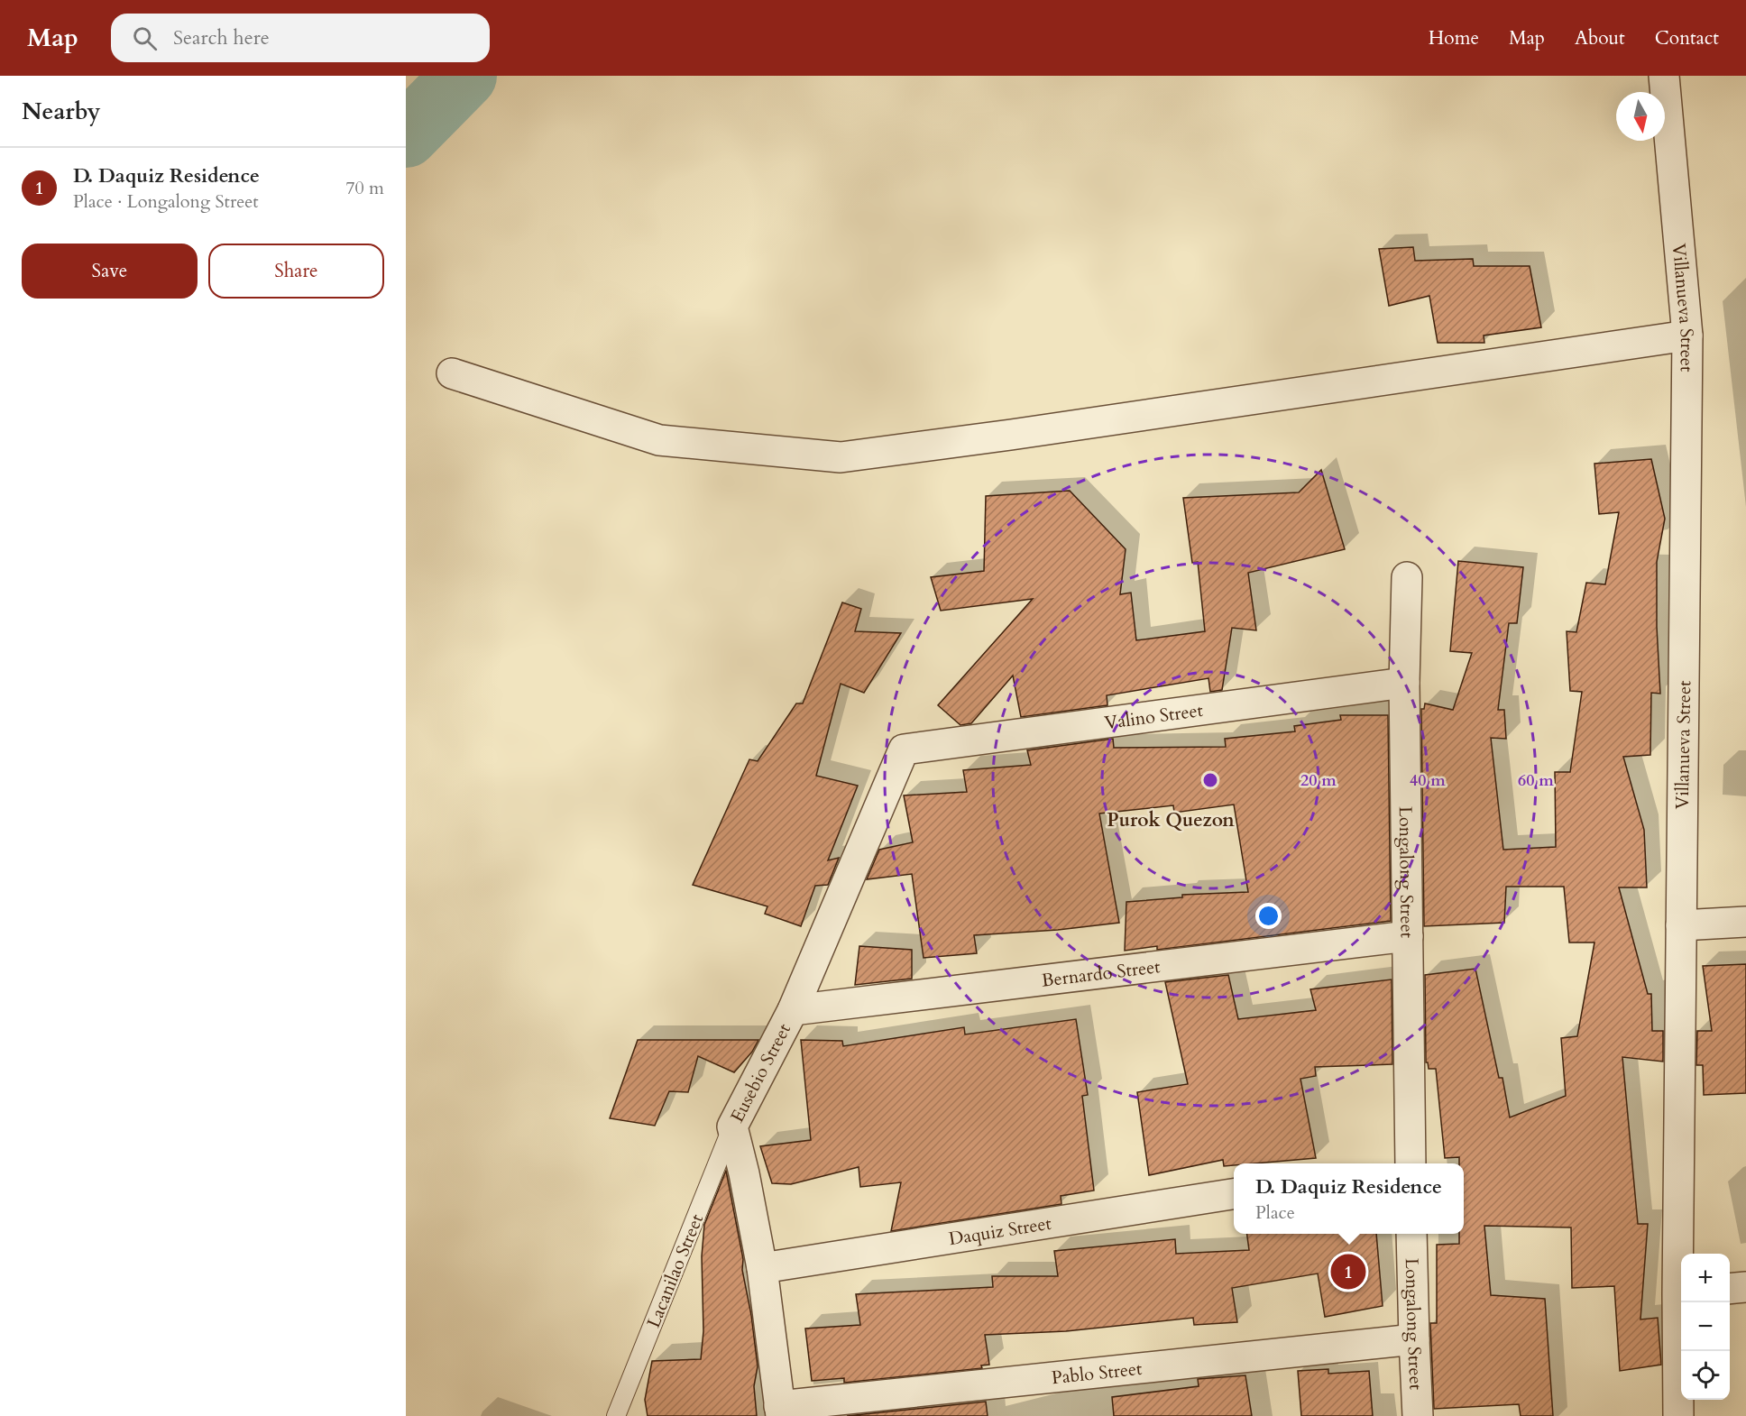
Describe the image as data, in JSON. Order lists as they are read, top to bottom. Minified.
{"streets":{"street":["Villanueva Street","Valino Street","Longalong Street","Bernardo Street","Eusebio Street","Daquiz Street","Pablo Street"],"lane":["Lacanilao Street"]},"crossings":[["Valino Street","Longalong Street"],["Valino Street","Eusebio Street"],["Longalong Street","Bernardo Street"],["Longalong Street","Pablo Street"],["Bernardo Street","Eusebio Street"],["Eusebio Street","Daquiz Street"],["Eusebio Street","Lacanilao Street"],["Eusebio Street","Pablo Street"]],"districts":["Purok Quezon"],"north":"bottom","page":{"header":"Map","search":"Search here","nav":["Home","Map","About","Contact"],"heading":"Nearby","list":[{"mark":"1","name":"D. Daquiz Residence","note":"Place · Longalong Street","value":"70 m"}],"buttons":["Save","Share"],"popup":["D. Daquiz Residence","Place"],"pins":"1","map_buttons":["+","−"]},"rings":["20 m","40 m","60 m"]}
